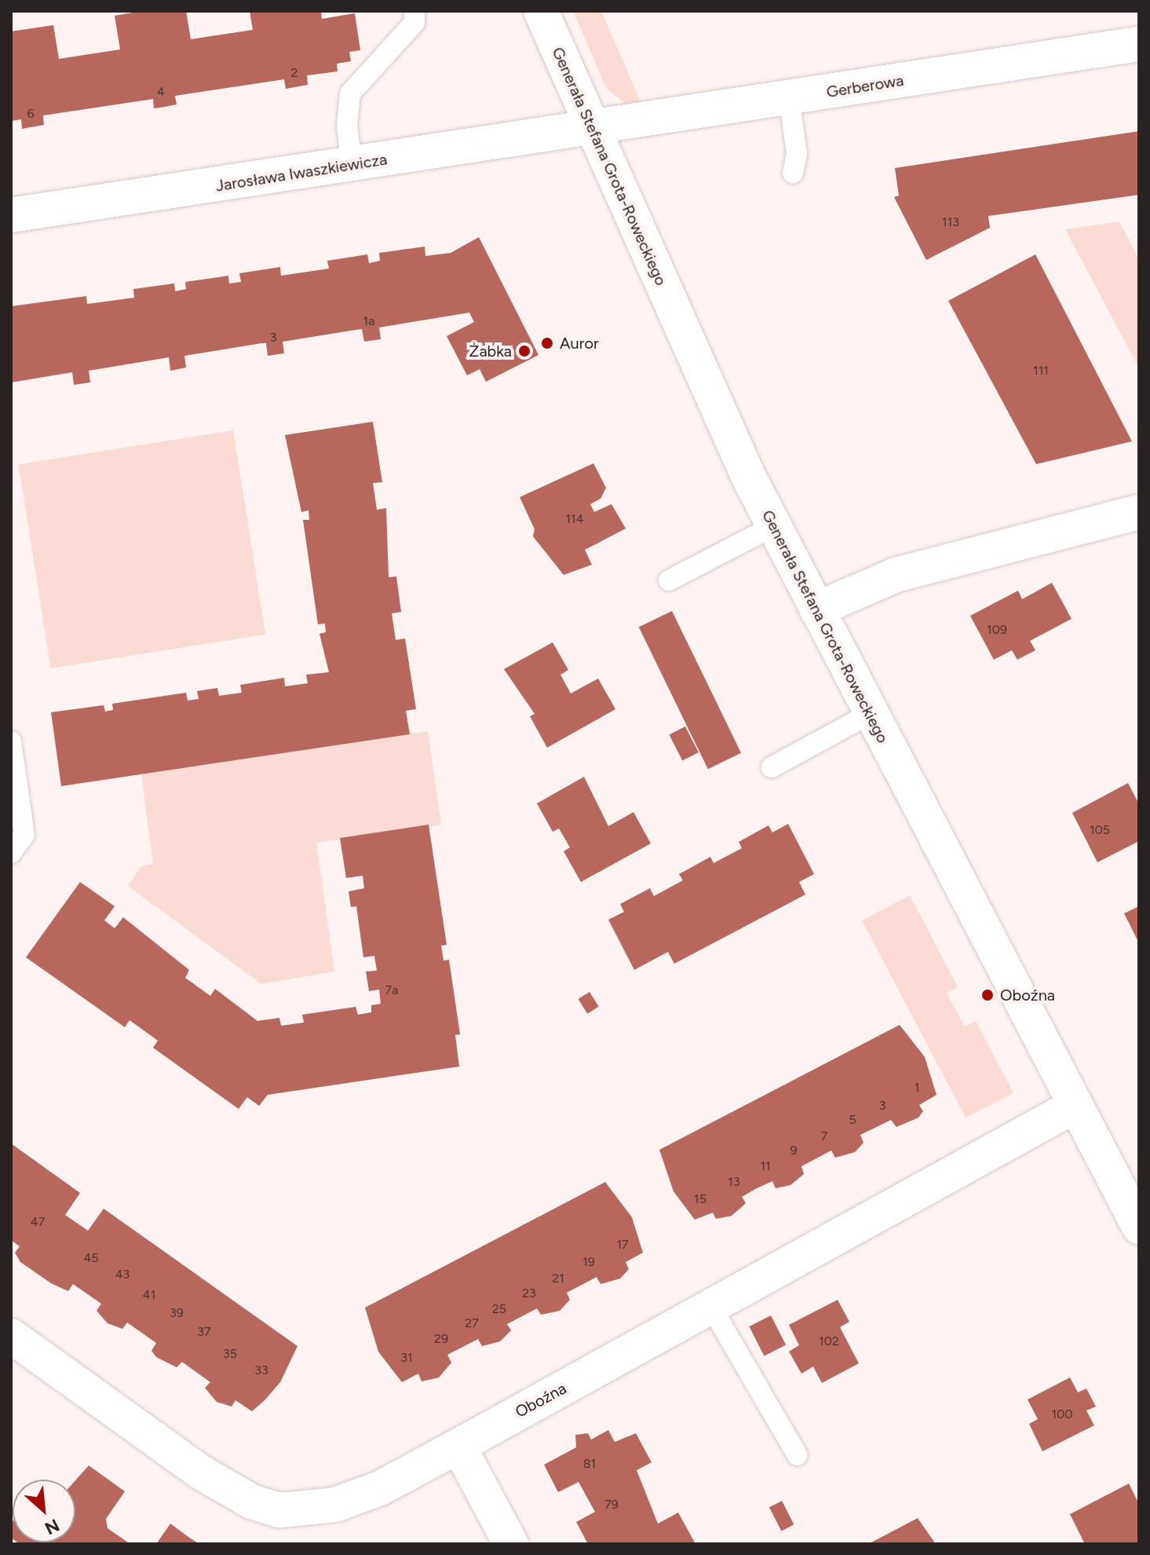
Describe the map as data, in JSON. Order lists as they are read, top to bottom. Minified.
{"streets":{"street":["Gerberowa","Generała Stefana Grota-Roweckiego","Jarosława Iwaszkiewicza","Oboźna"]},"crossings":[["Gerberowa","Generała Stefana Grota-Roweckiego"],["Gerberowa","Jarosława Iwaszkiewicza"],["Generała Stefana Grota-Roweckiego","Jarosława Iwaszkiewicza"],["Generała Stefana Grota-Roweckiego","Oboźna"]],"places":["Auror","Żabka","Oboźna"],"house_numbers":["2","4","6","113","1a","3","111","114","109","105","7a","1","3","5","7","9","11","13","15","47","17","45","19","43","21","23","41","25","39","27","37","29","102","35","31","33","100","81","79"],"north":"bottom right"}
